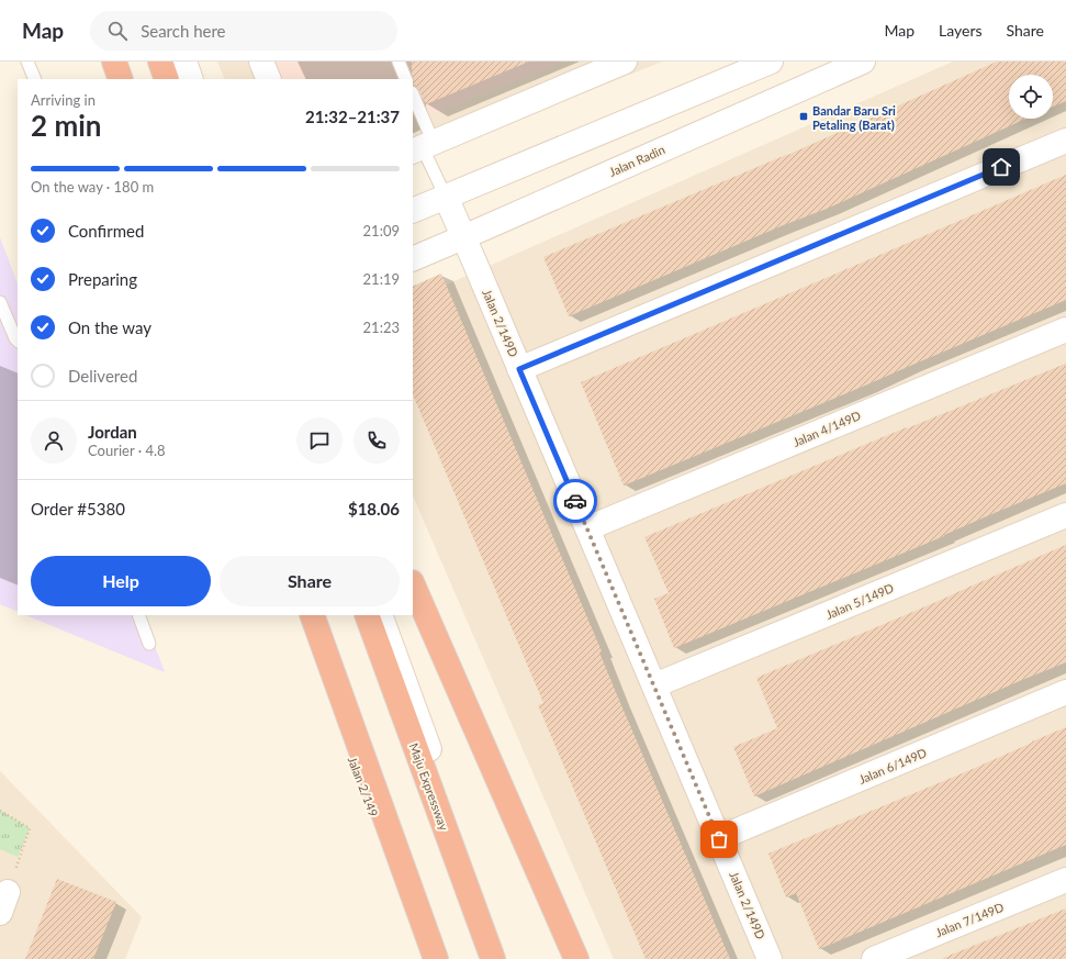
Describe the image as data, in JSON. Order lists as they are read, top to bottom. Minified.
{"streets":{"highway":["Maju Expressway"],"street":["Jalan Radin","Jalan 2/149D","Jalan 4/149D","Jalan 5/149D","Jalan 6/149D","Jalan 2/149","Jalan 7/149D"]},"crossings":[["Jalan Radin","Jalan 2/149D"],["Jalan 2/149D","Jalan 4/149D"],["Jalan 2/149D","Jalan 5/149D"],["Jalan 2/149D","Jalan 6/149D"]],"places":{"transit":["Bandar Baru Sri Petaling (Barat)"]},"page":{"header":"Map","search":"Search here","nav":["Map","Layers","Share"],"heading":["2 min","Arriving in","21:32–21:37"],"panel":["Jordan","Courier · 4.8","Order #5380","$18.06"],"bar":"On the way · 180 m","list":[["Confirmed","21:09"],["Preparing","21:19"],["On the way","21:23"],"Delivered"],"buttons":["Help","Share"]}}
